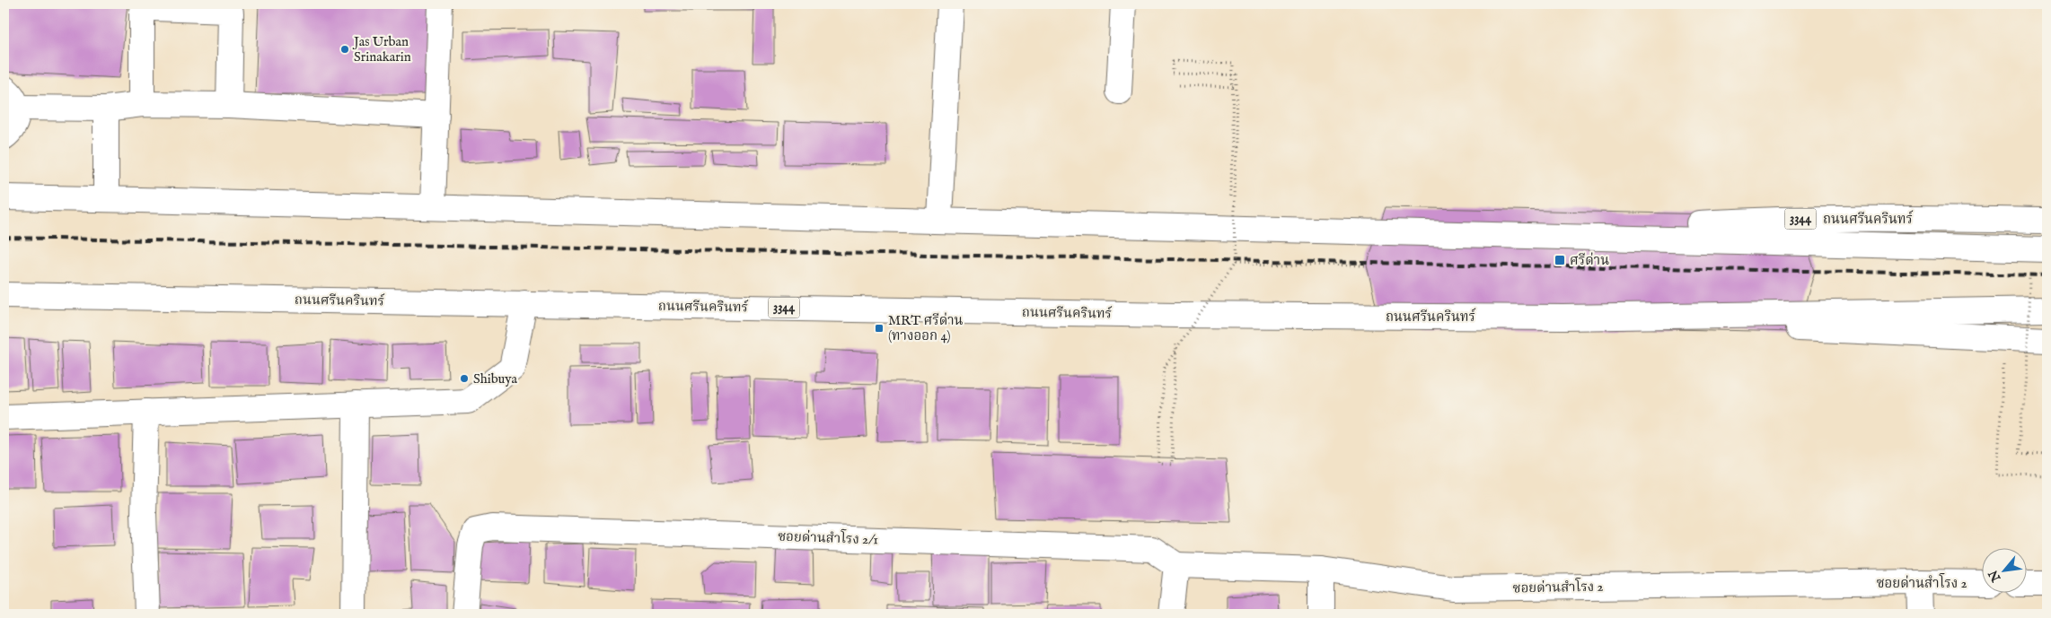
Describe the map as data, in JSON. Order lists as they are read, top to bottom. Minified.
{"streets":{"main road":["3344","ถนนศรีนครินทร์","ซอยด่านสำโรง 2/1","ซอยด่านสำโรง 2"]},"crossings":[["ซอยด่านสำโรง 2/1","ซอยด่านสำโรง 2"]],"places":{"other":["Jas Urban Srinakarin","Shibuya"],"transit":["ศรีด่าน","MRT ศรีด่าน (ทางออก 4)"]},"north":"bottom left"}
